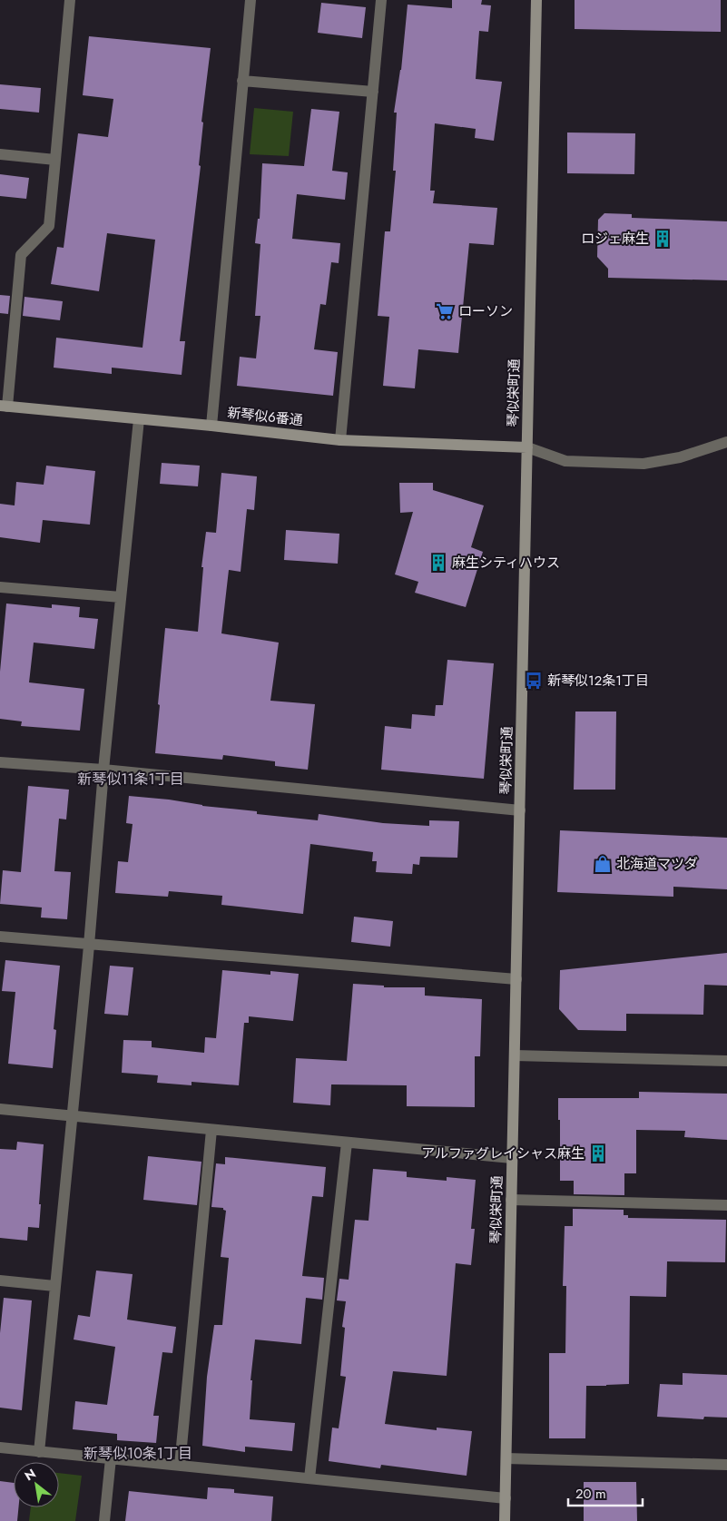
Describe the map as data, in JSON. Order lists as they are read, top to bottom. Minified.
{"streets":{"main road":["琴似栄町通","新琴似6番通"]},"crossings":[["琴似栄町通","新琴似6番通"]],"districts":["新琴似11条1丁目","新琴似10条1丁目"],"places":{"building":["ロジェ麻生","麻生シティハウス","アルファグレイシャス麻生"],"supermarket":["ローソン"],"bus stop":["新琴似12条1丁目"],"shop":["北海道マツダ"]},"scale_bar":"20 m","north":"top left"}
